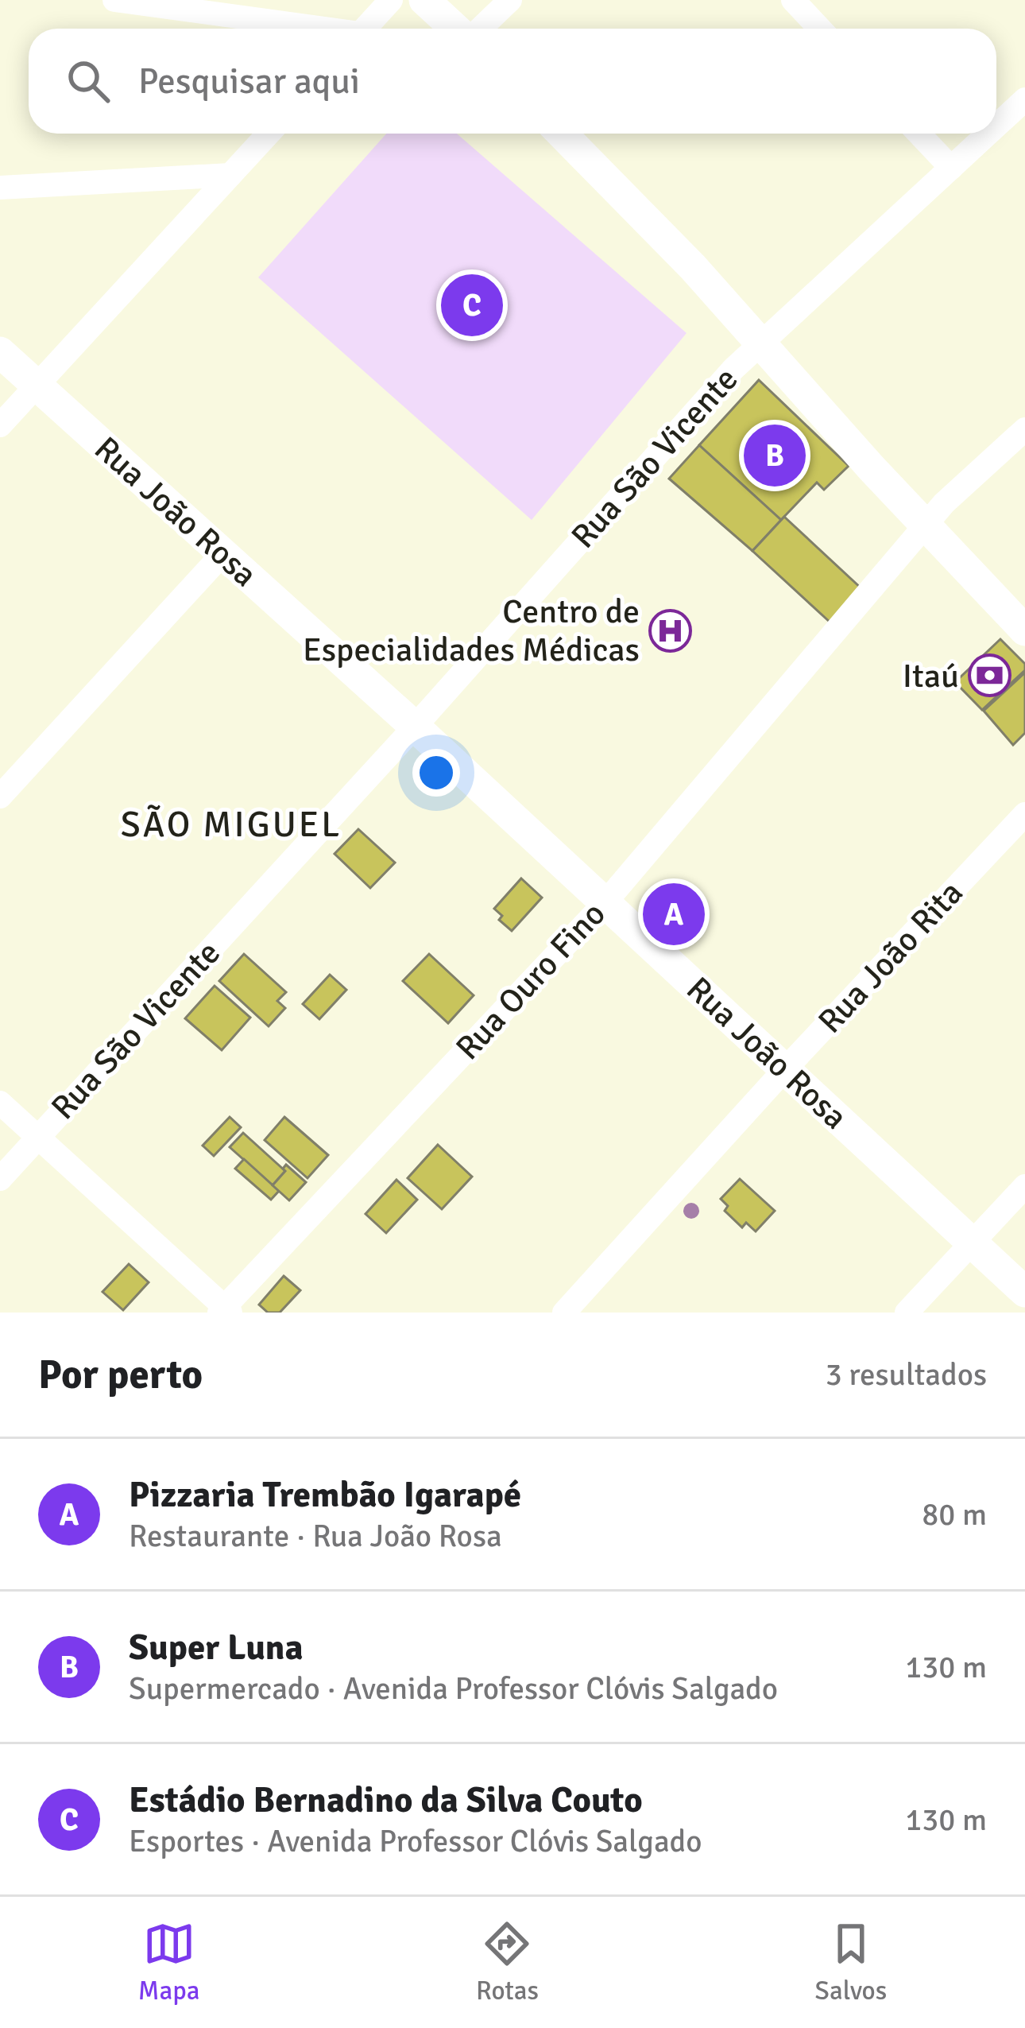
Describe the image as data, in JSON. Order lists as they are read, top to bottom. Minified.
{"streets":{"main road":["Rua João Rosa"],"street":["Rua São Vicente","Rua João Rita","Rua Ouro Fino"]},"crossings":[["Rua São Vicente","Rua João Rosa"],["Rua João Rosa","Rua João Rita"],["Rua João Rosa","Rua Ouro Fino"]],"districts":["SÃO MIGUEL"],"places":{"hospital":["Centro de Especialidades Médicas"],"bank":["Itaú"]},"page":{"search":"Pesquisar aqui","pins":["C","B","A"],"heading":["Por perto","3 resultados"],"list":[{"mark":"A","name":"Pizzaria Trembão Igarapé","note":"Restaurante · Rua João Rosa","value":"80 m"},{"mark":"B","name":"Super Luna","note":"Supermercado · Avenida Professor Clóvis Salgado","value":"130 m"},{"mark":"C","name":"Estádio Bernadino da Silva Couto","note":"Esportes · Avenida Professor Clóvis Salgado","value":"130 m"}],"nav":["Mapa","Rotas","Salvos"]}}
